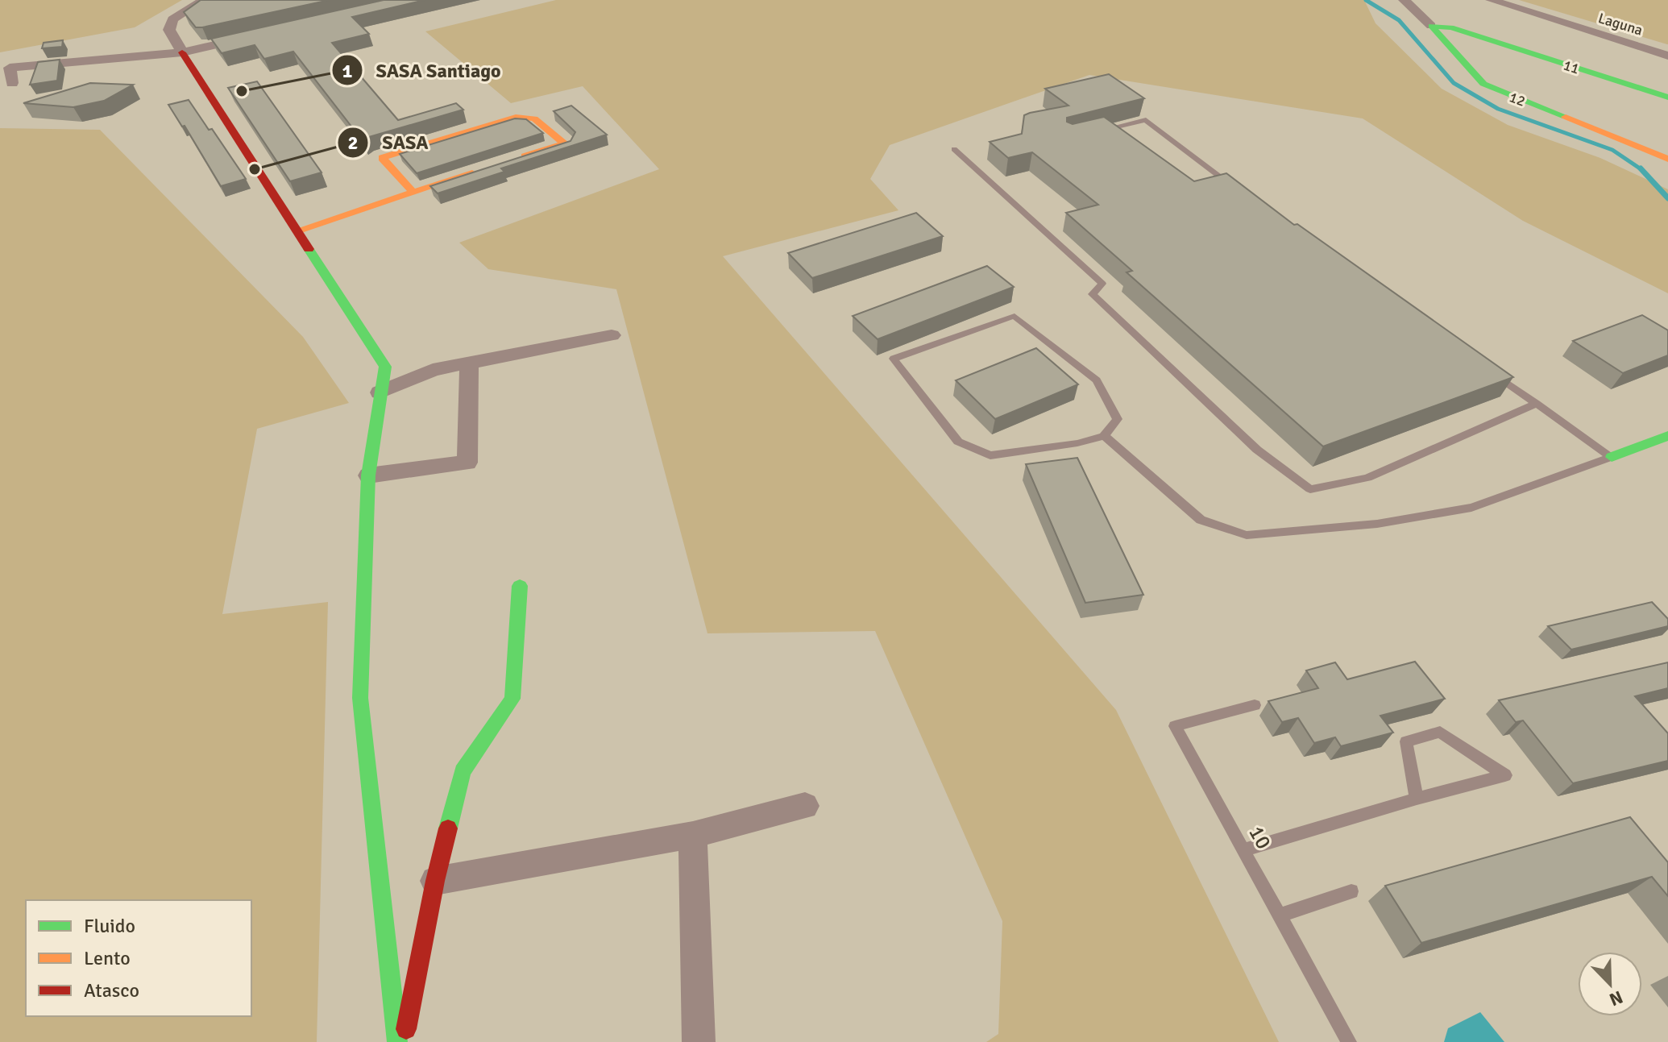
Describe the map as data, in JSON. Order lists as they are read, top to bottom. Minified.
{"streets":{"street":["Laguna","11","12"],"lane":["10"]},"crossings":[["11","12"]],"places":["SASA Santiago","SASA"],"legend":["Fluido","Lento","Atasco"],"north":"bottom right"}
